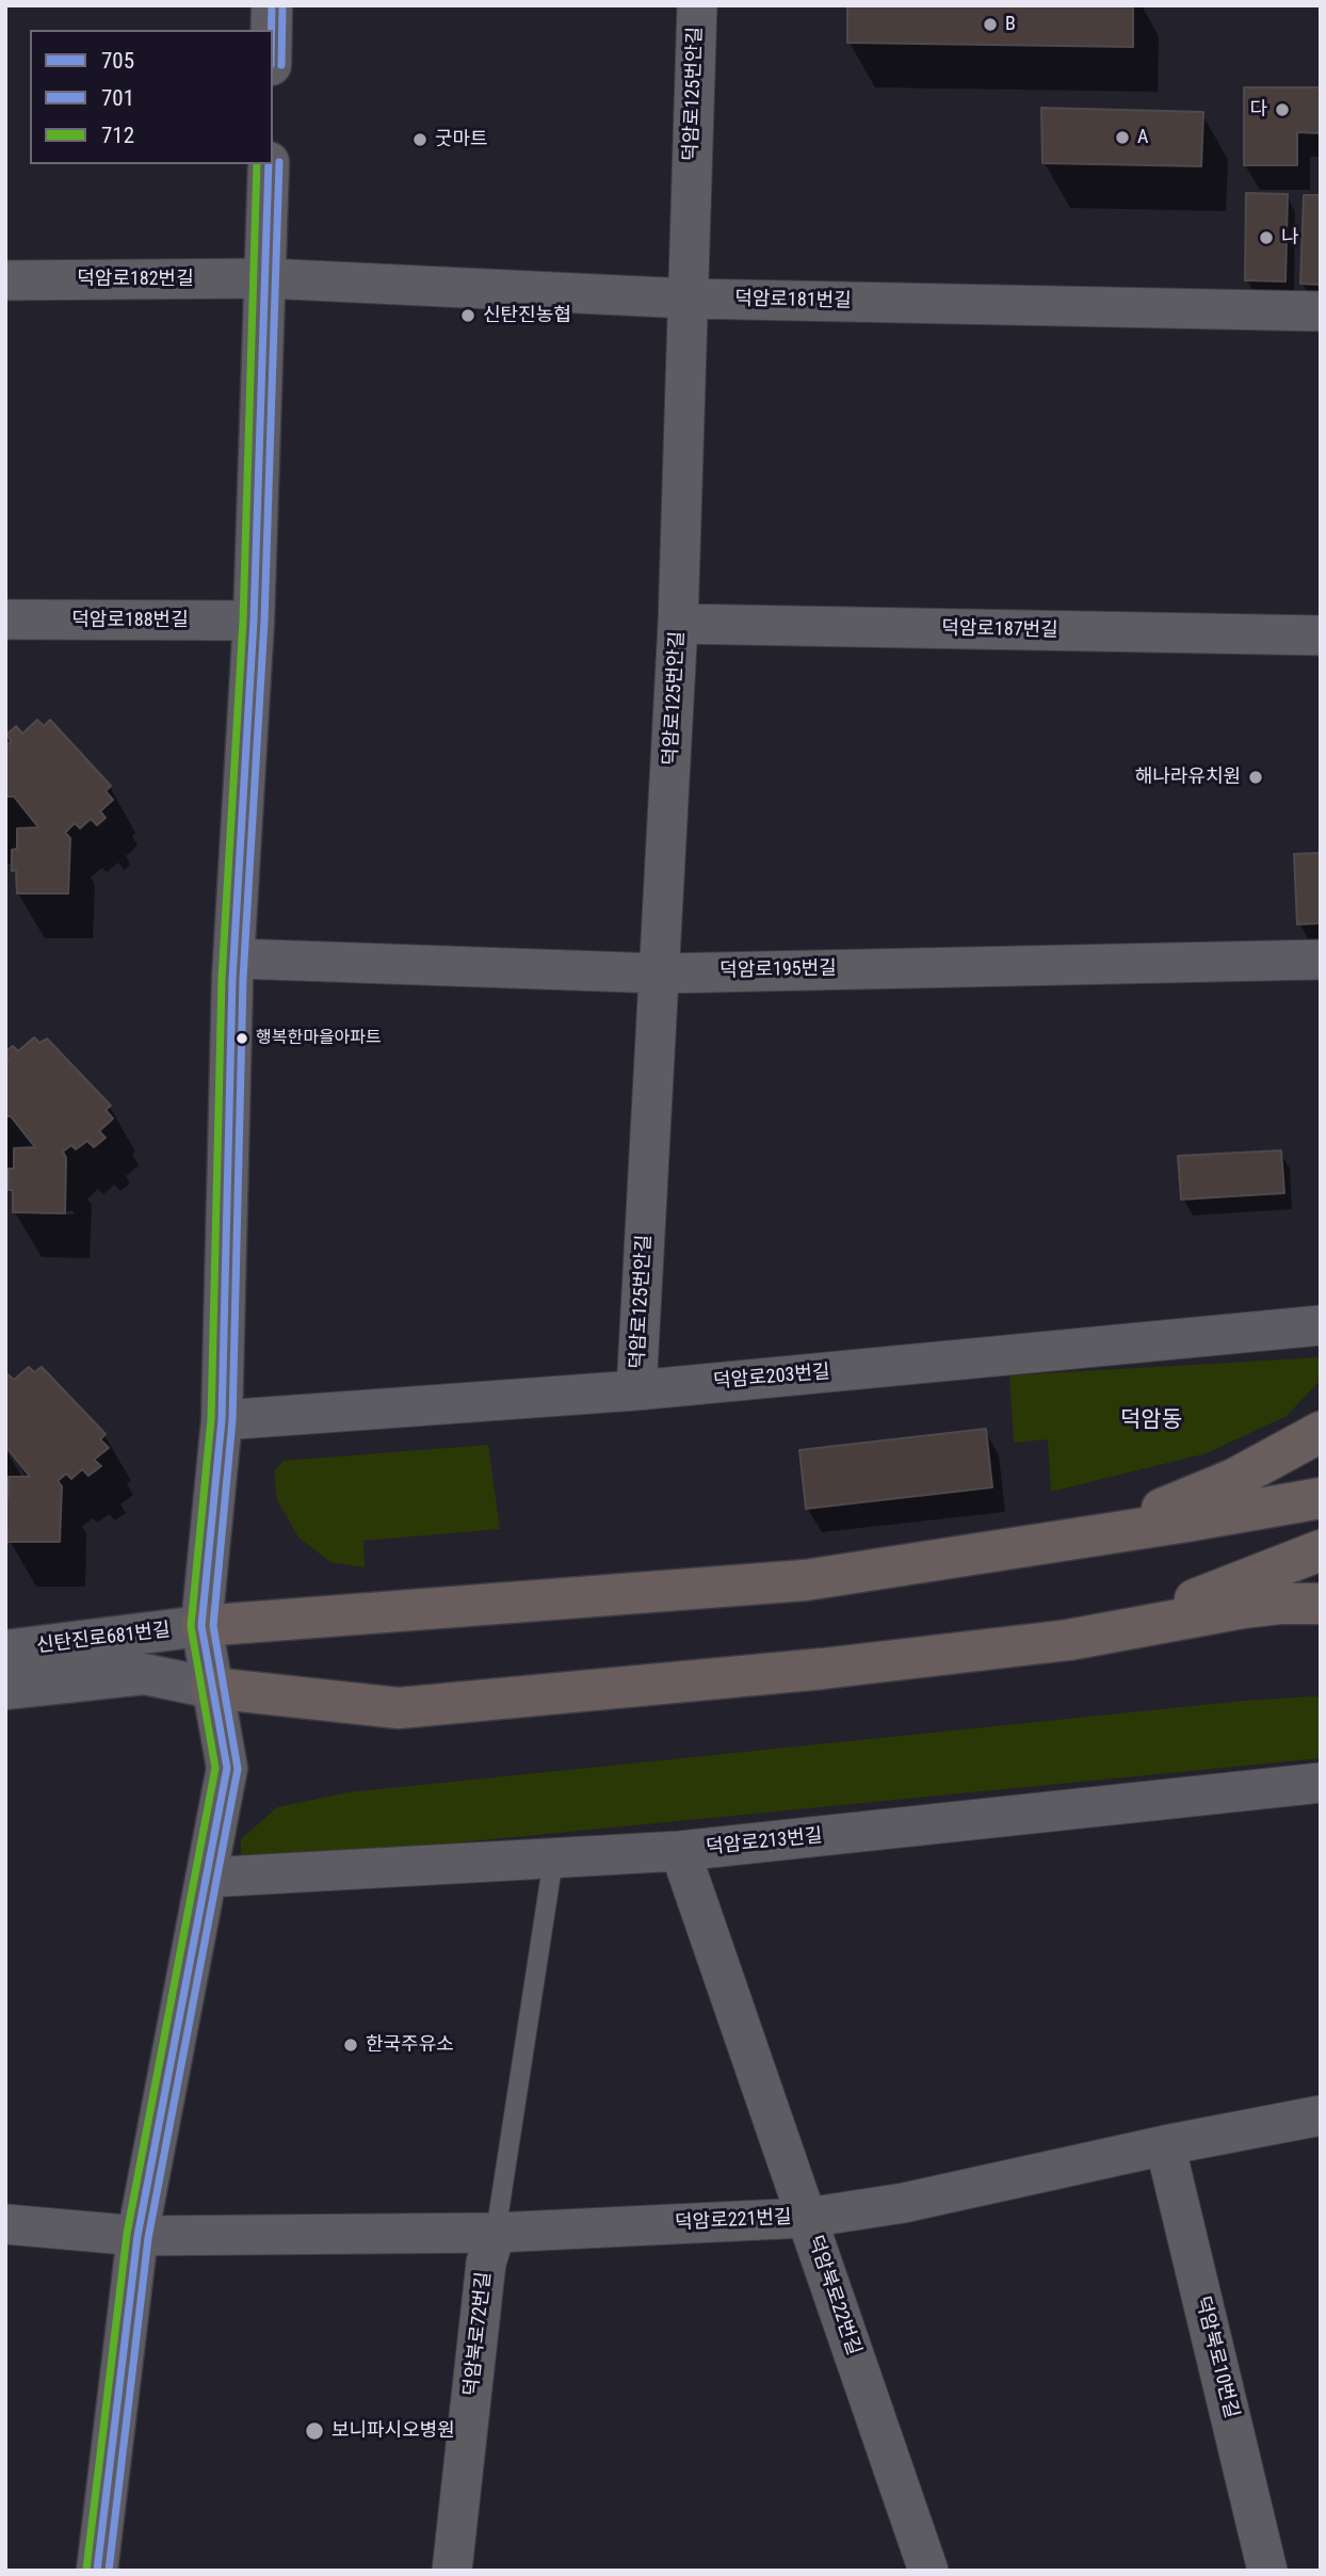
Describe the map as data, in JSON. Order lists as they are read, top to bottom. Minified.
{"streets":{"street":["덕암로125번안길","덕암로182번길","덕암로181번길","덕암로188번길","덕암로187번길","덕암로195번길","덕암로203번길","신탄진로681번길","덕암로213번길","덕암로221번길","덕암북로22번길","덕암북로72번길","덕암북로10번길"]},"crossings":[["덕암로125번안길","덕암로181번길"],["덕암로125번안길","덕암로187번길"],["덕암로125번안길","덕암로195번길"],["덕암로125번안길","덕암로203번길"],["덕암로182번길","덕암로181번길"],["덕암로213번길","덕암북로22번길"],["덕암로221번길","덕암북로22번길"],["덕암로221번길","덕암북로72번길"],["덕암로221번길","덕암북로10번길"]],"districts":["덕암동"],"places":["B","다","A","굿마트","나","신탄진농협","해나라유치원","행복한마을아파트","한국주유소","보니파시오병원"],"lines":["transit line 705","transit line 701","transit line 712"],"legend":["705","701","712"]}
